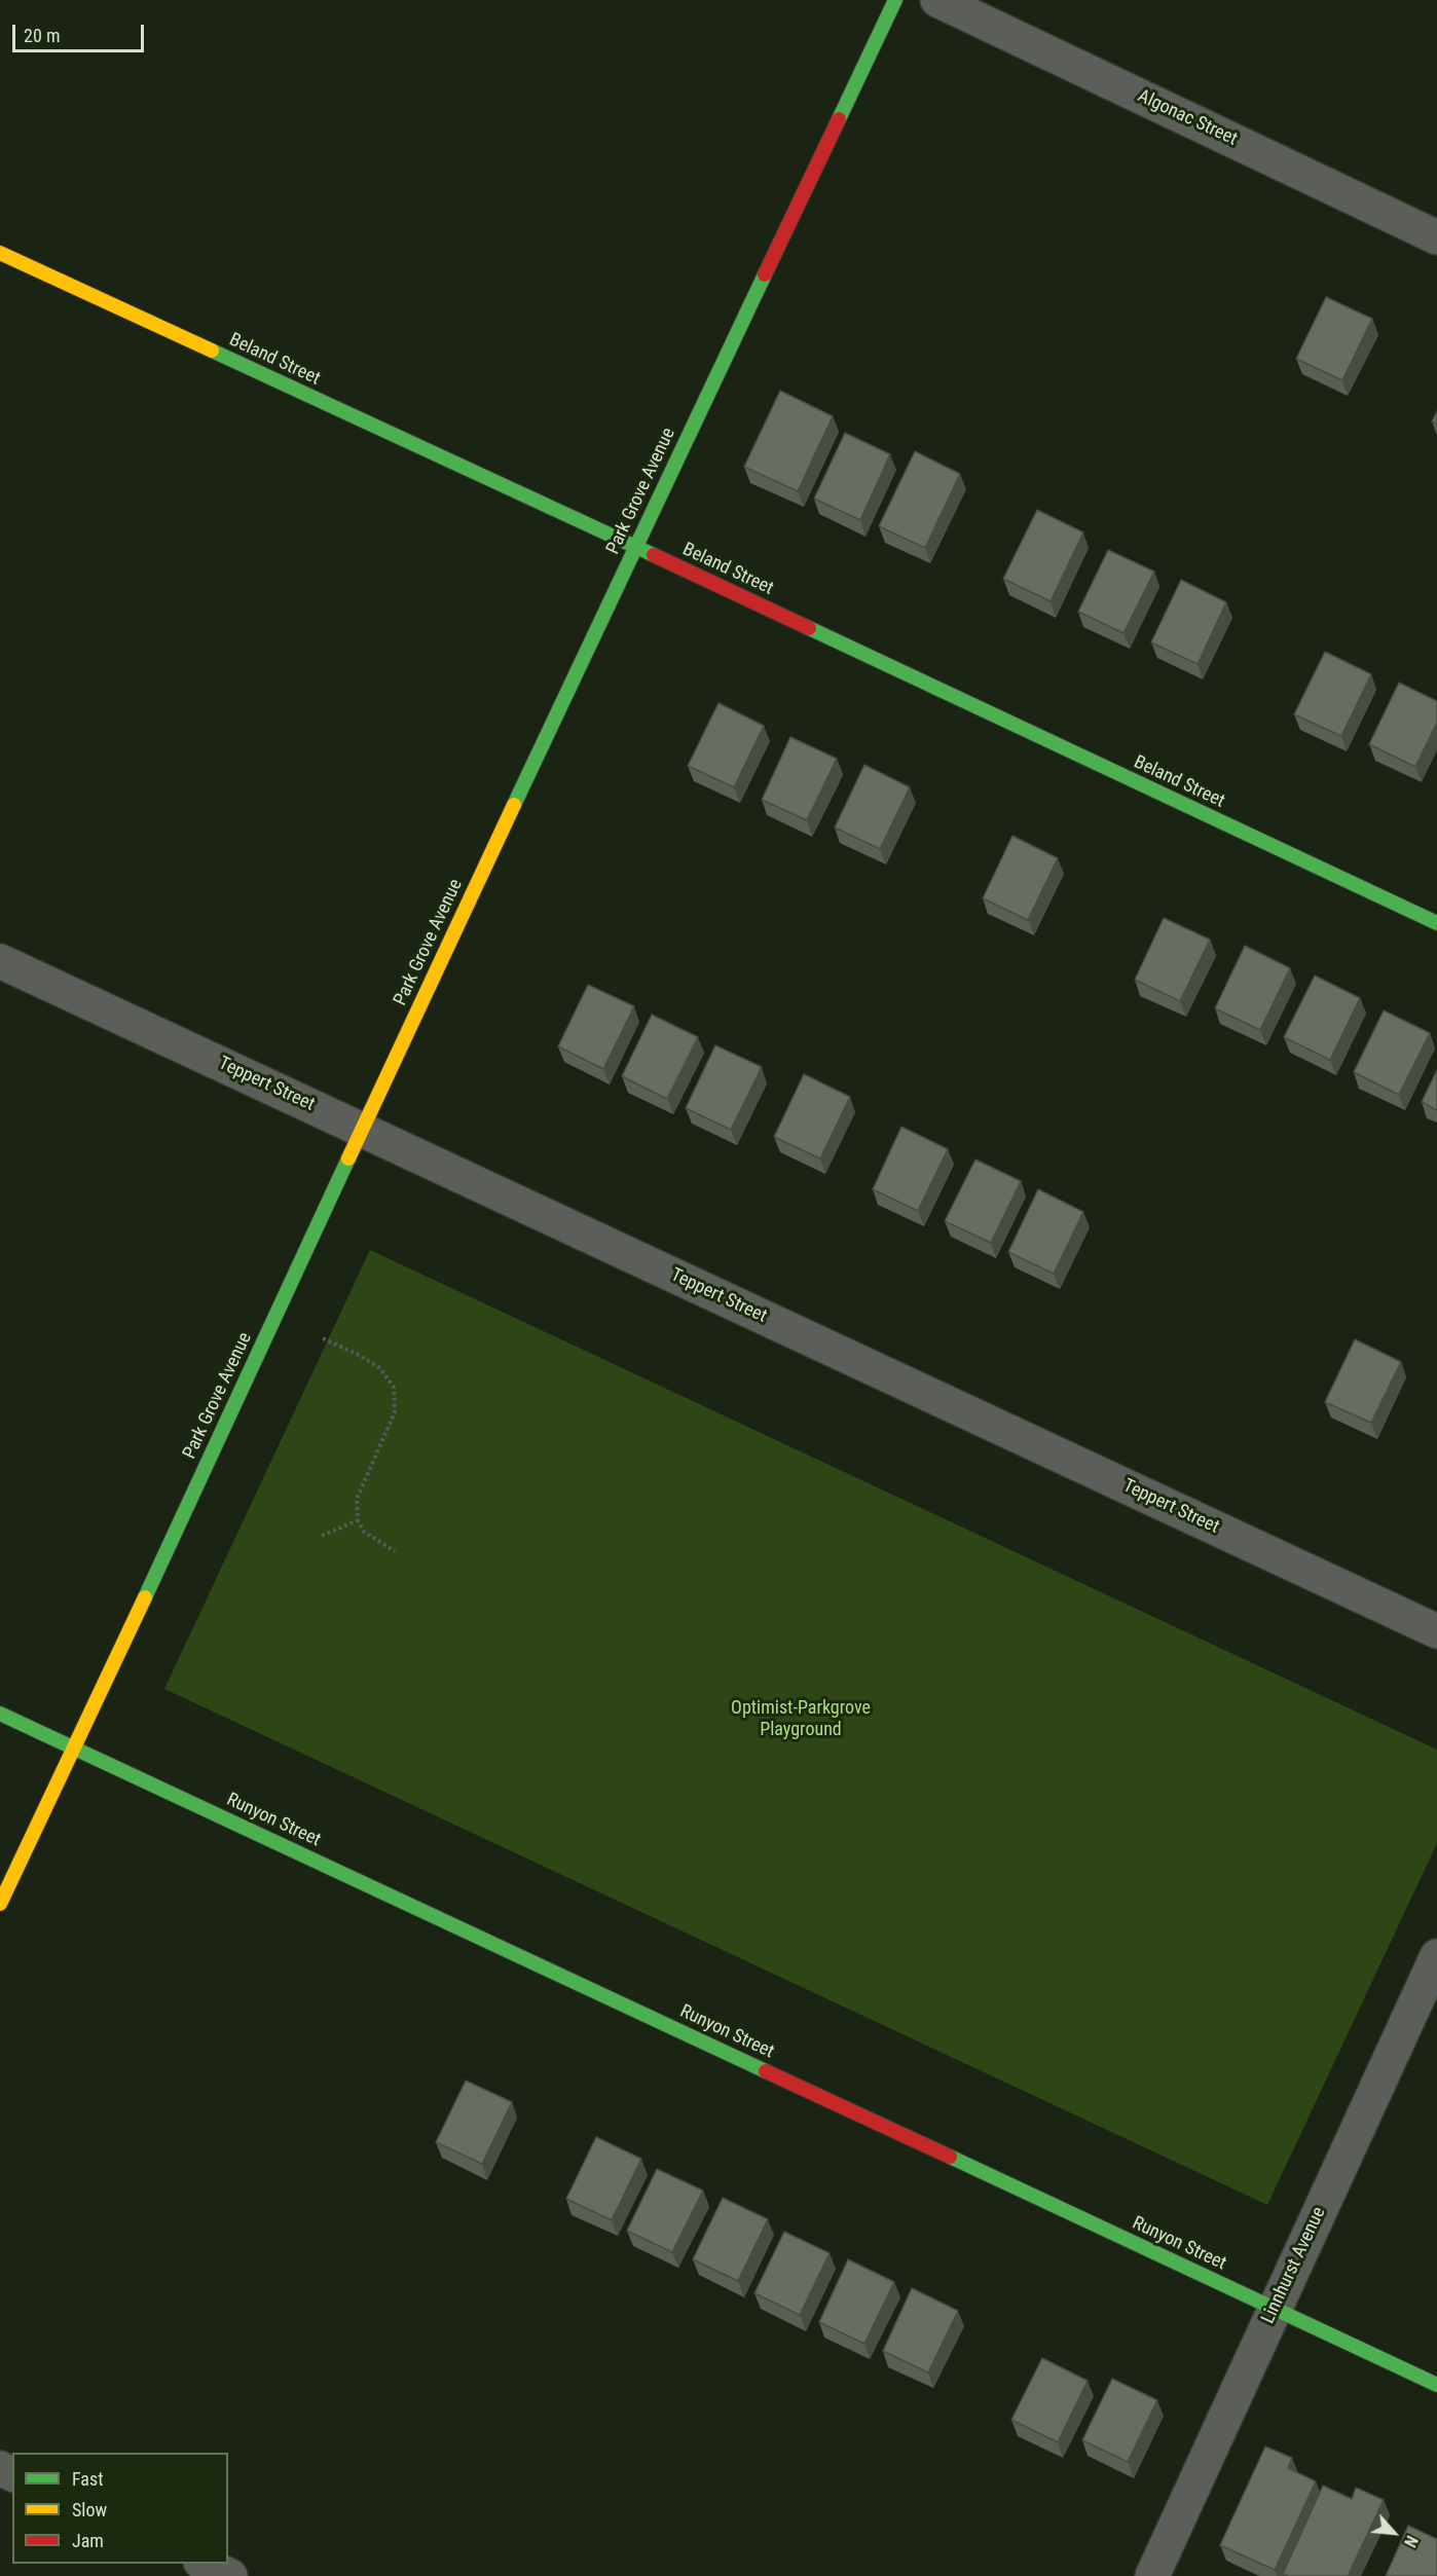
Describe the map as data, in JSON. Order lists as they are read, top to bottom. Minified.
{"streets":{"street":["Algonac Street","Beland Street","Park Grove Avenue","Teppert Street","Runyon Street","Linnhurst Avenue"]},"crossings":[["Beland Street","Park Grove Avenue"],["Park Grove Avenue","Teppert Street"],["Park Grove Avenue","Runyon Street"],["Runyon Street","Linnhurst Avenue"]],"parks":["Optimist-Parkgrove Playground"],"legend":["Fast","Slow","Jam"],"scale_bar":"20 m","north":"bottom right"}
